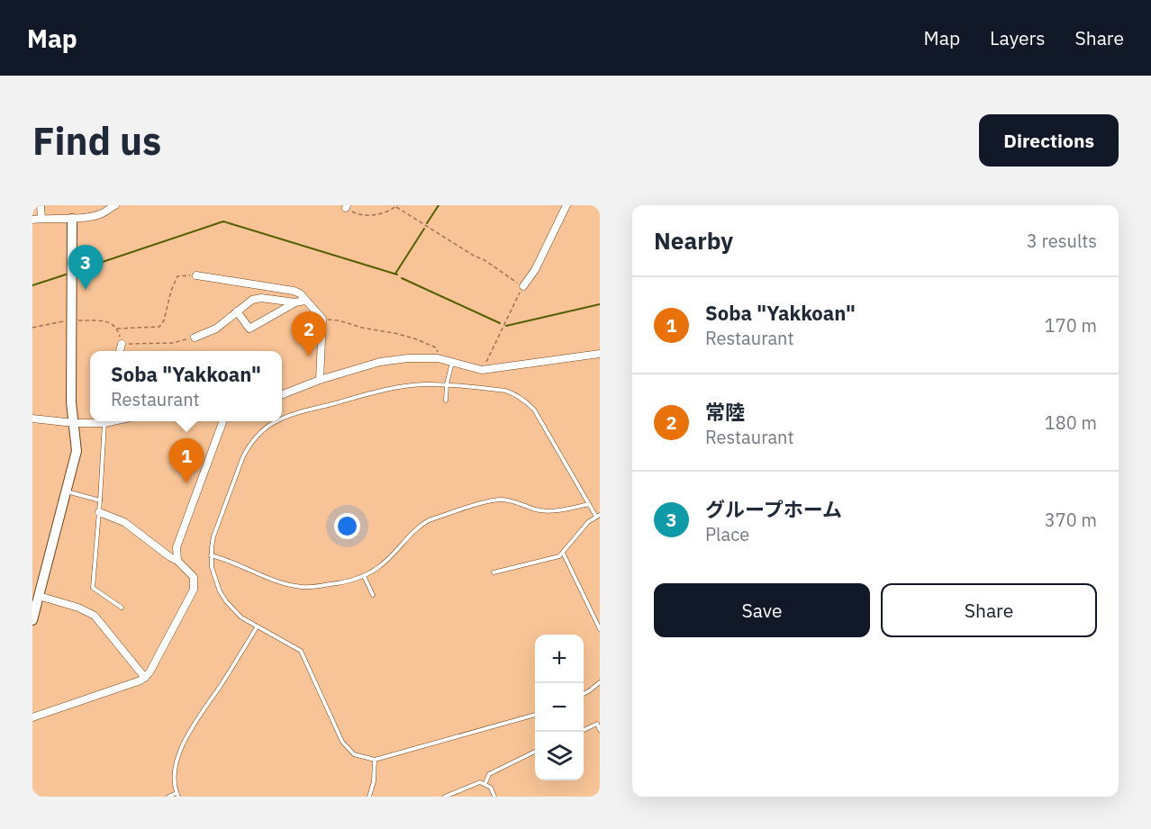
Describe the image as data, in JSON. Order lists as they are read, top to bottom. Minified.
{"page":{"header":"Map","nav":["Map","Layers","Share"],"buttons":["Directions",["Save","Share"]],"title":"Find us","heading":["Nearby","3 results"],"pins":["3","2","1"],"list":[{"mark":"1","name":"Soba \"Yakkoan\"","note":"Restaurant","value":"170 m"},{"mark":"2","name":"常陸","note":"Restaurant","value":"180 m"},{"mark":"3","name":"グループホーム","note":"Place","value":"370 m"}],"popup":["Soba \"Yakkoan\"","Restaurant"],"map_buttons":["+","−"]}}
